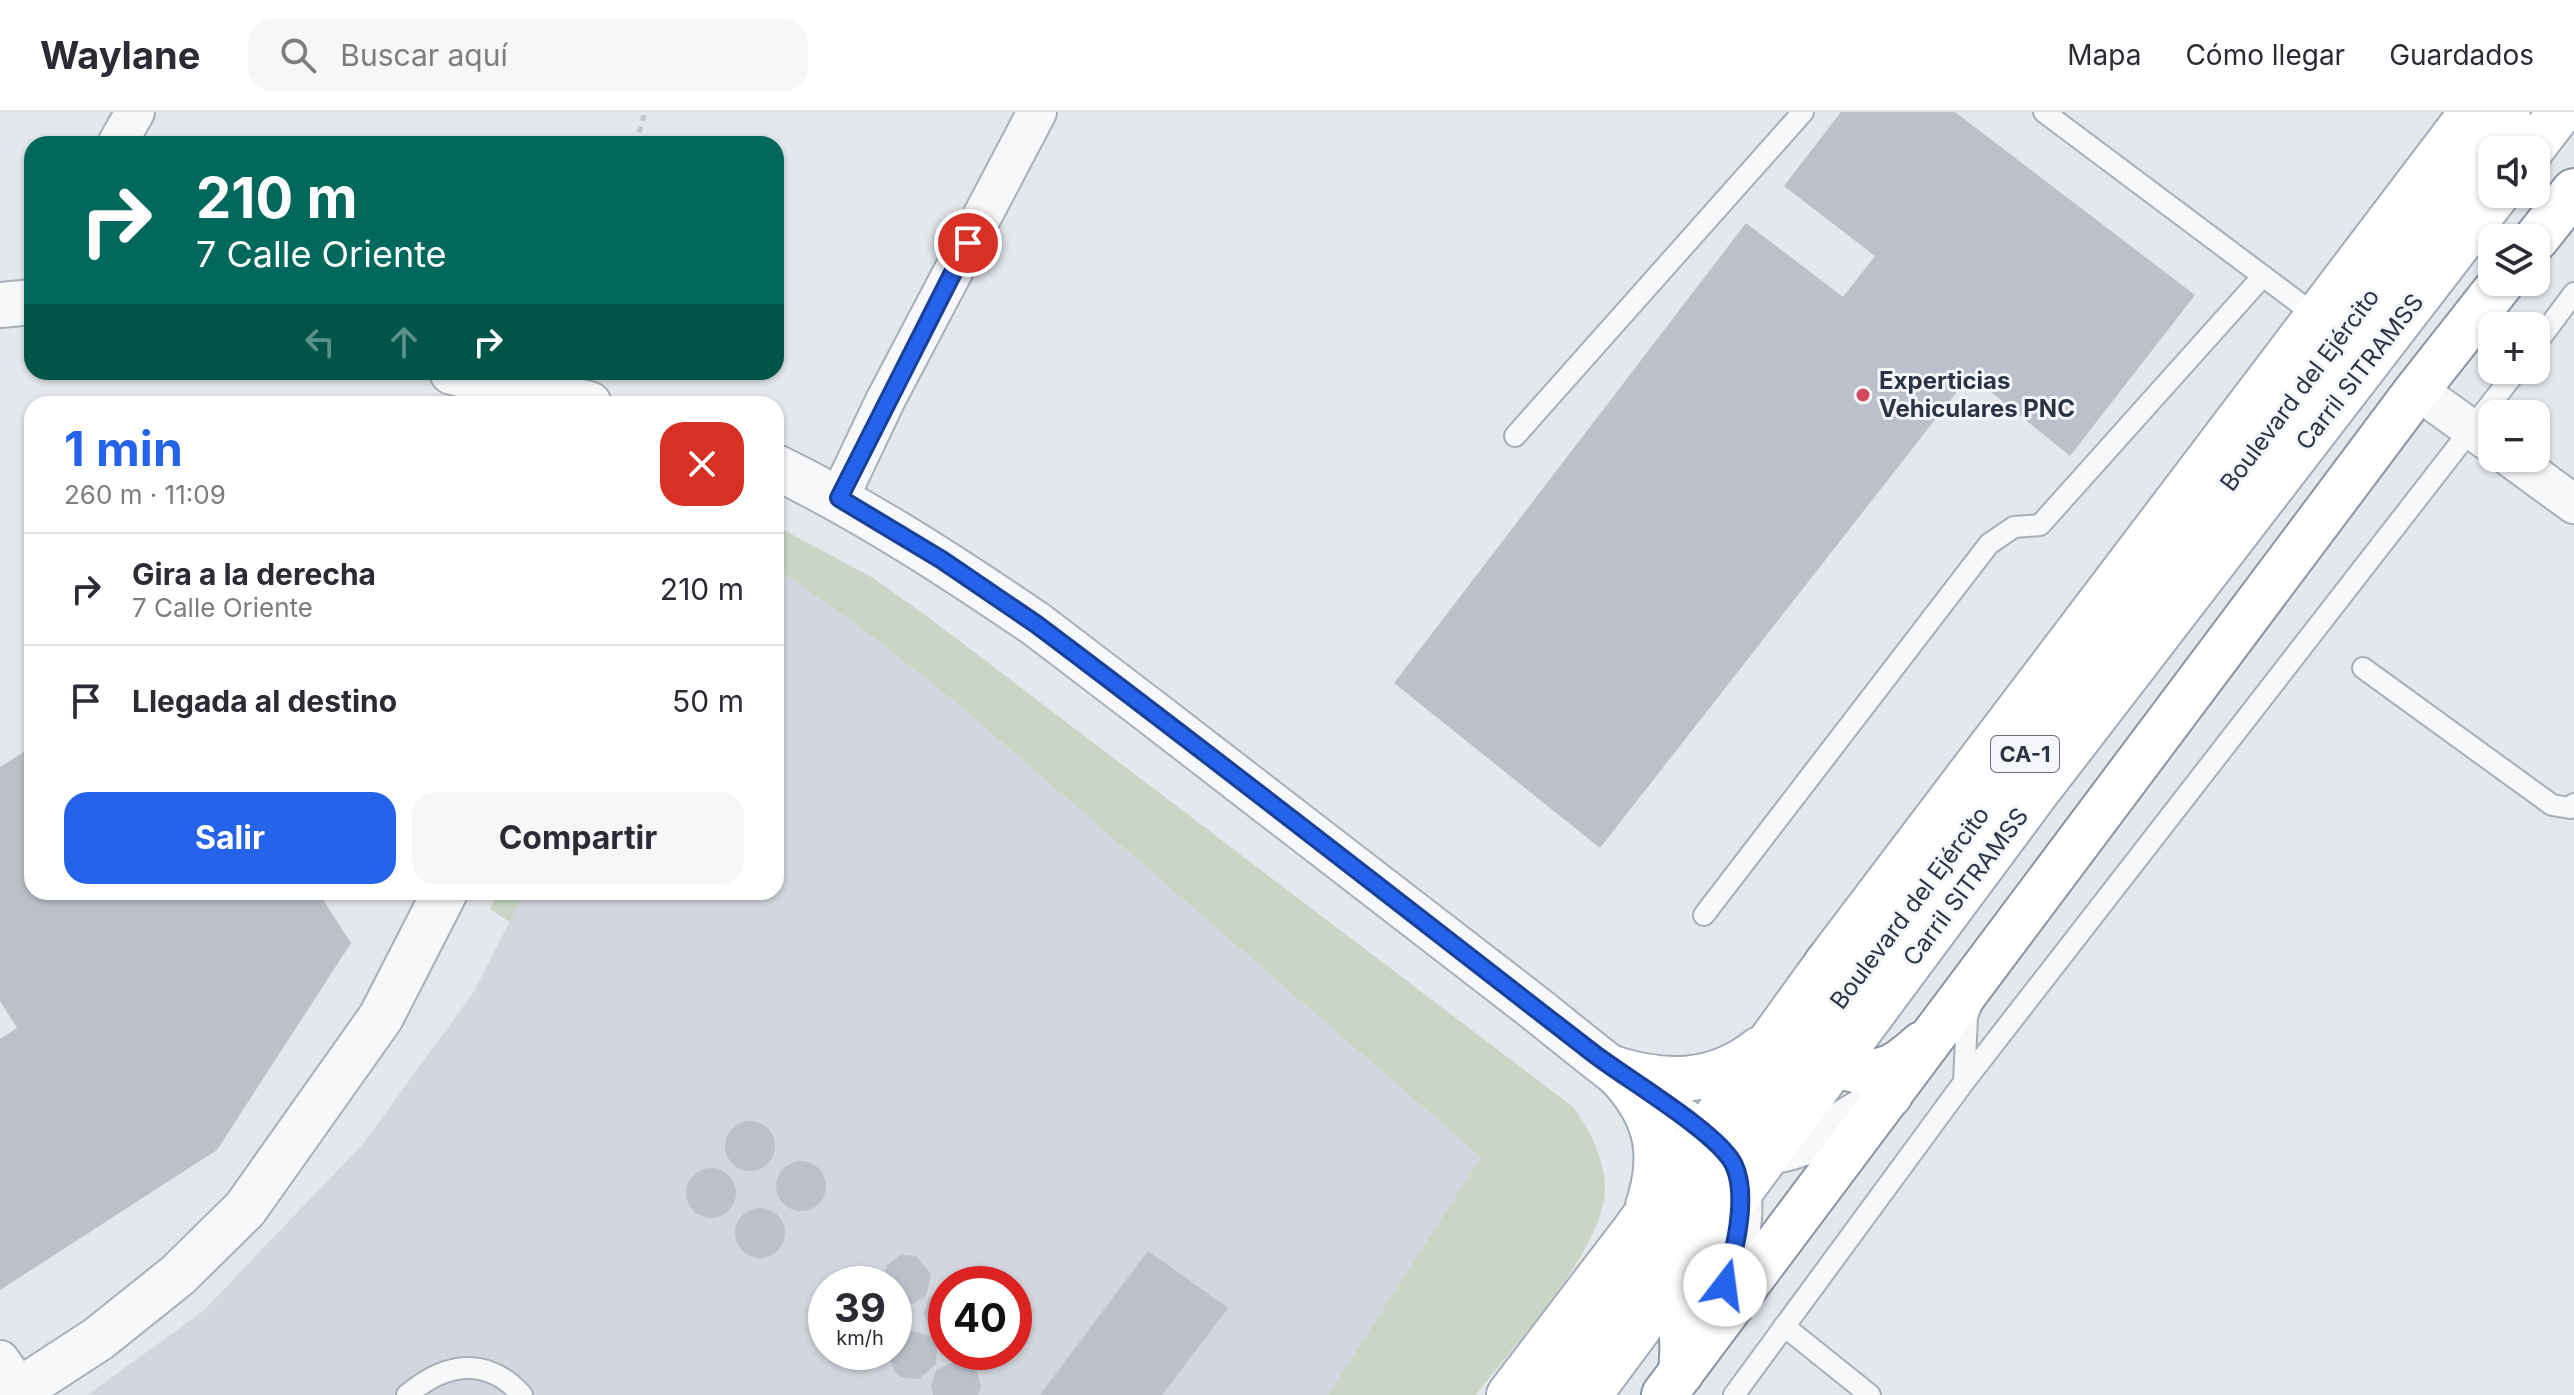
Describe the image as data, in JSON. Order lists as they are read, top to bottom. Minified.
{"streets":{"main road":["Carril SITRAMSS","Boulevard del Ejército","CA-1"]},"places":["Experticias Vehiculares PNC"],"page":{"header":"Waylane","search":"Buscar aquí","nav":["Mapa","Cómo llegar","Guardados"],"map_buttons":["+","−"],"turn":["210 m","7 Calle Oriente"],"heading":["1 min","260 m · 11:09"],"list":[{"name":"Gira a la derecha","note":"7 Calle Oriente","value":"210 m"},{"name":"Llegada al destino","value":"50 m"}],"buttons":["Salir","Compartir"],"speed":"39 km/h","limit":"40"}}
